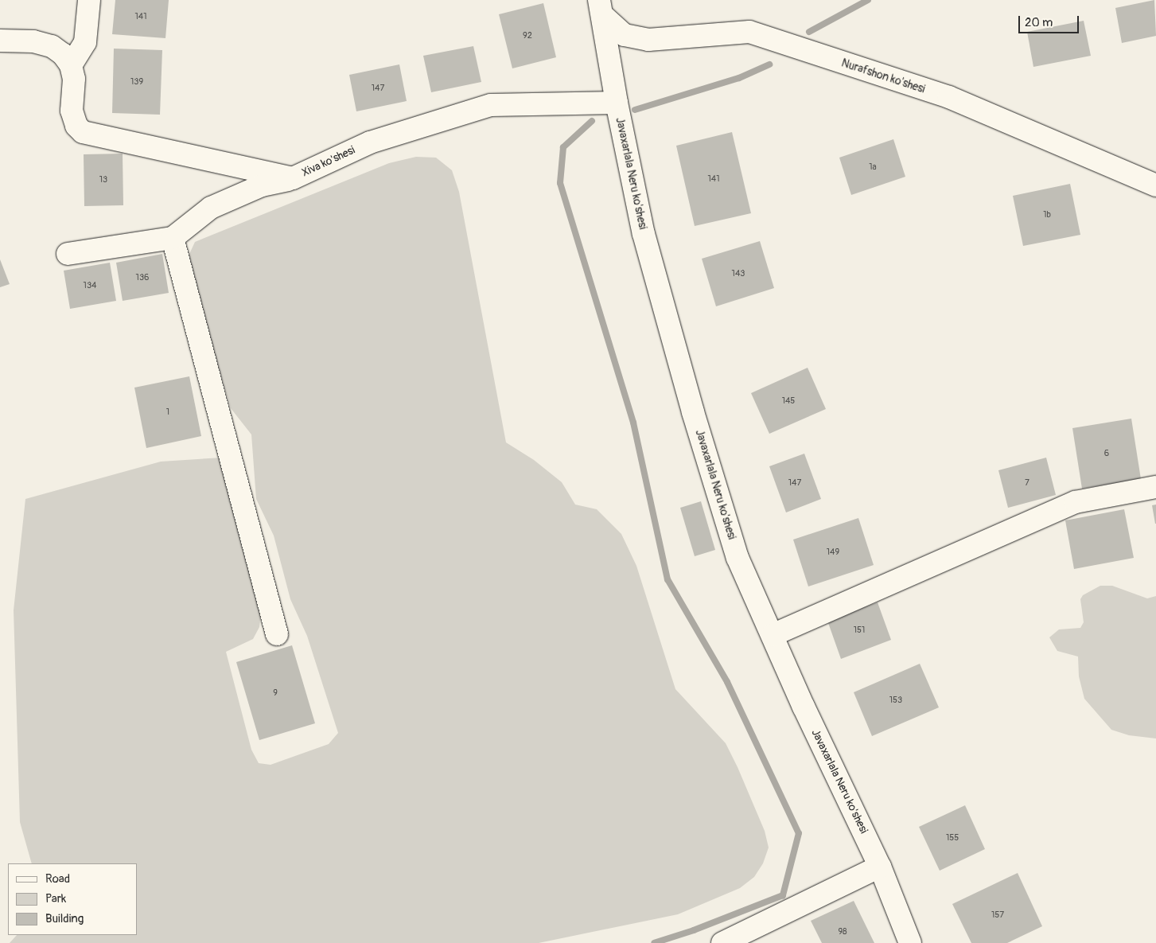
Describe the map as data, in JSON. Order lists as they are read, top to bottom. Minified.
{"streets":{"street":["Nurafshon ko'shesi","Xiva ko'shesi","Javaxarlala Neru ko'shesi"]},"crossings":[["Nurafshon ko'shesi","Javaxarlala Neru ko'shesi"],["Xiva ko'shesi","Javaxarlala Neru ko'shesi"]],"house_numbers":["141","92","139","147","1a","141","13","1b","143","136","134","145","1","6","147","7","149","151","9","153","155","157","98"],"legend":["Road","Park","Building"],"scale_bar":"20 m"}
